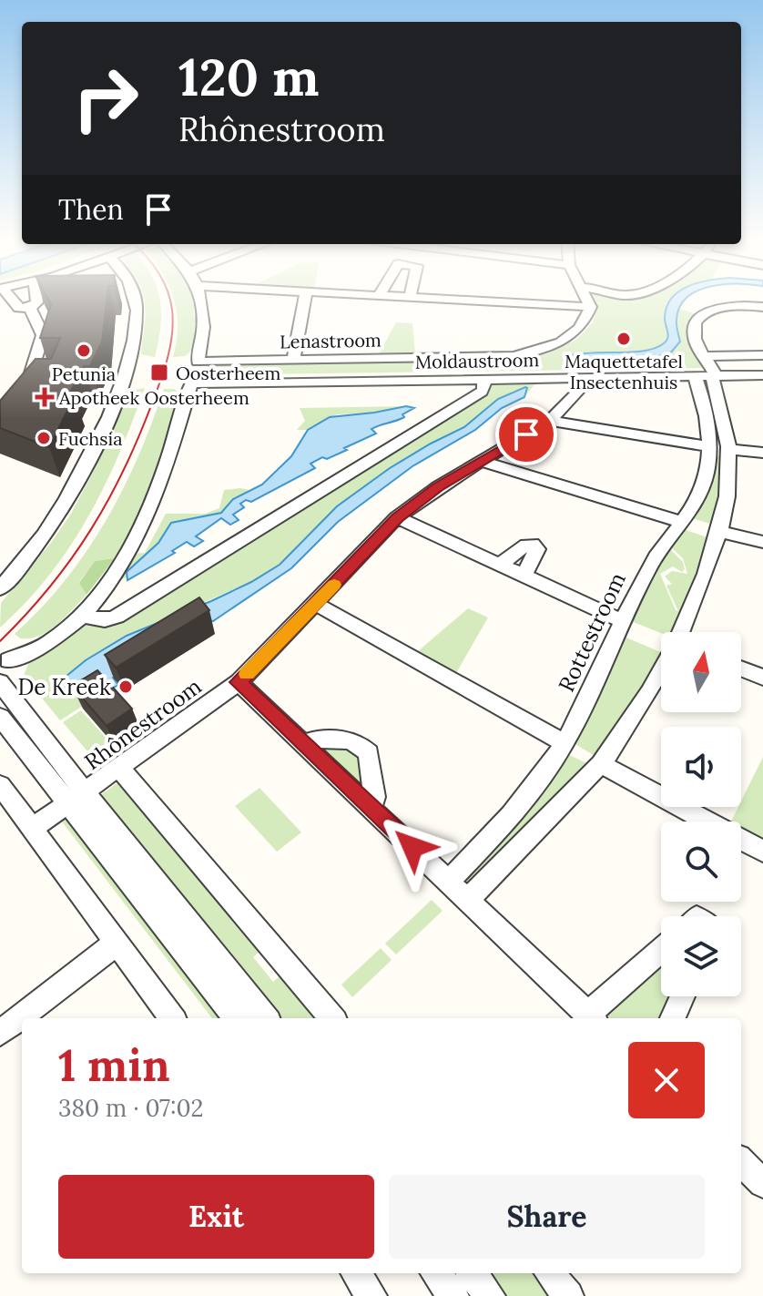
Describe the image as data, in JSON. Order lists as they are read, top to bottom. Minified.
{"streets":{"street":["Lenastroom","Moldaustroom","Rottestroom","Rhônestroom"]},"crossings":[["Moldaustroom","Rottestroom"],["Moldaustroom","Rhônestroom"]],"places":{"other":["Maquettetafel Insectenhuis","Petunia","Fuchsia","De Kreek"],"transit":["Oosterheem"],"health":["Apotheek Oosterheem"]},"north":"top","page":{"turn":["120 m","Rhônestroom"],"then":"Then","heading":["1 min","380 m · 07:02"],"buttons":["Exit","Share"]}}
